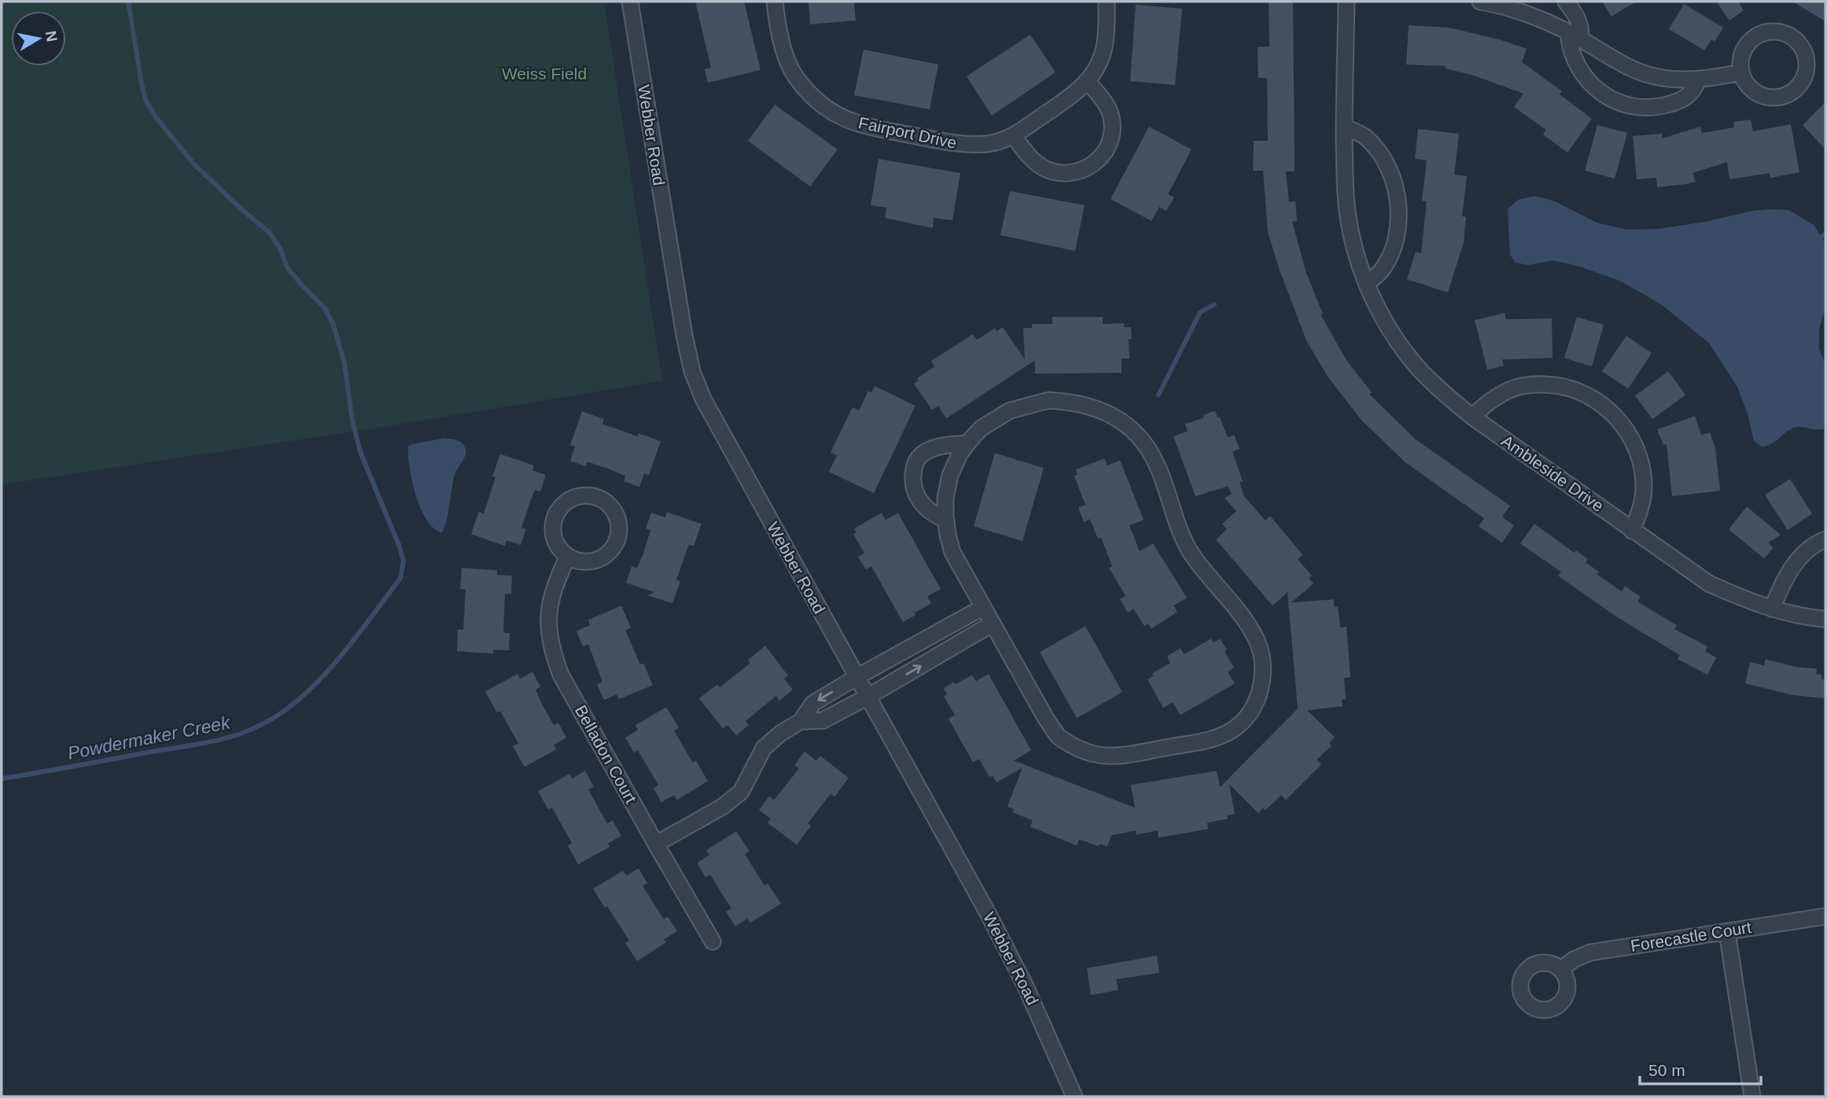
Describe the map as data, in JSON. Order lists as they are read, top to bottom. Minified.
{"streets":{"street":["Fairport Drive","Webber Road","Ambleside Drive","Belladon Court","Forecastle Court"]},"water":["Powdermaker Creek"],"parks":["Weiss Field"],"scale_bar":"50 m","north":"right"}
